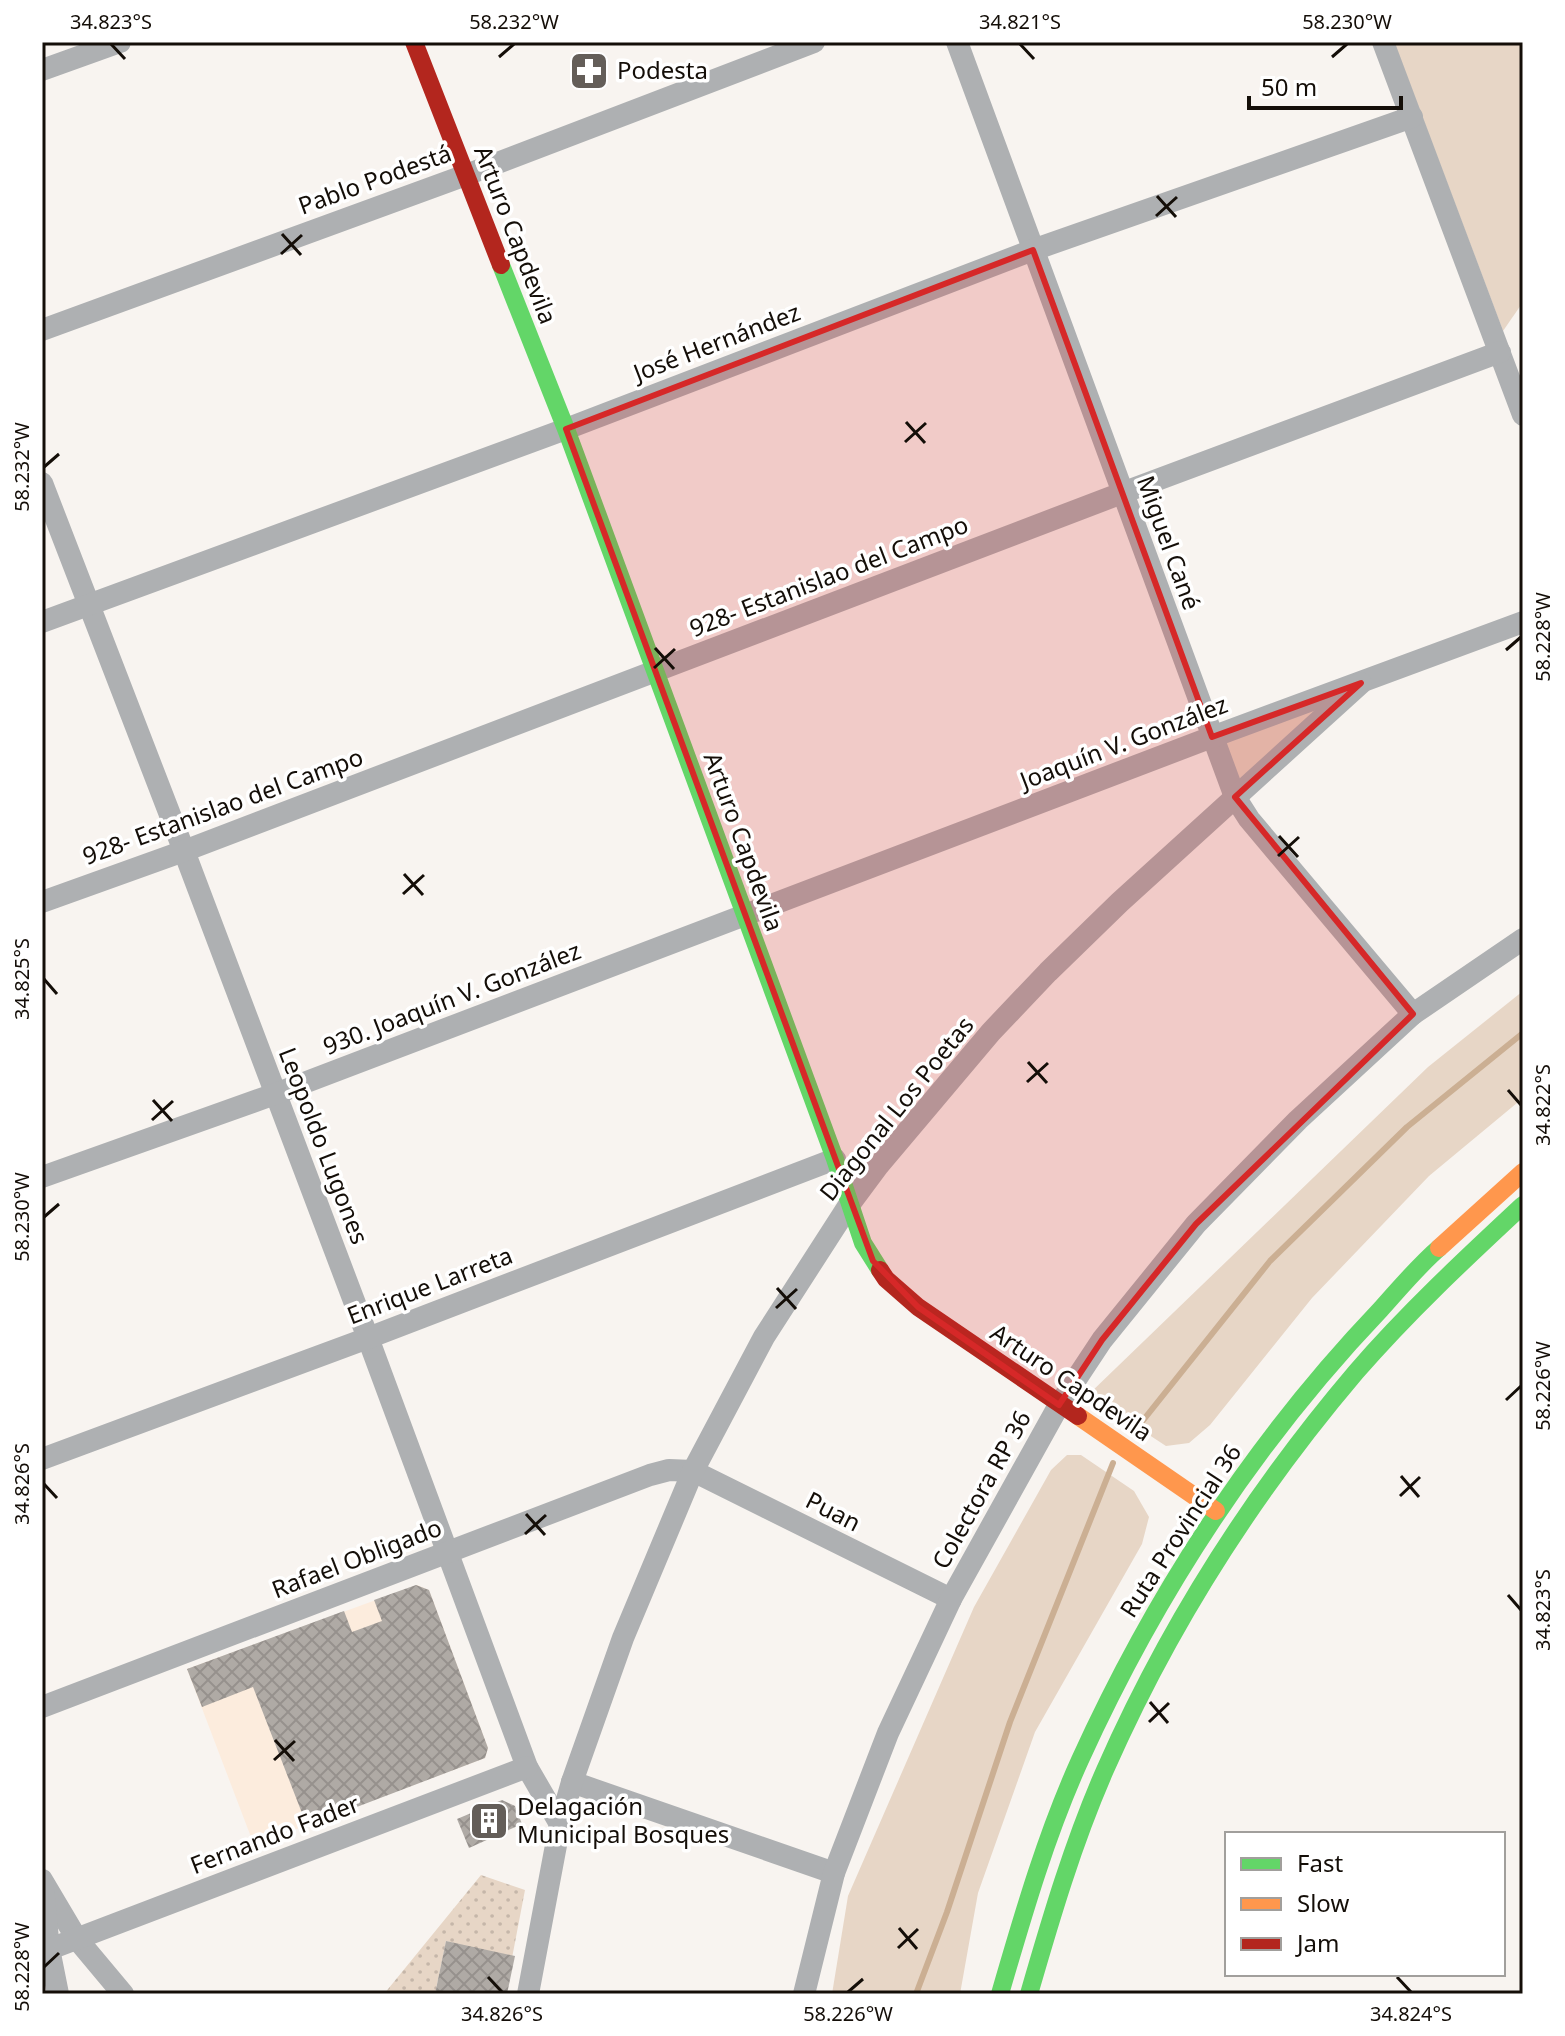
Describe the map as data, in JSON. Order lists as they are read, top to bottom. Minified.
{"streets":{"main road":["Arturo Capdevila","Ruta Provincial 36"],"street":["Pablo Podestá","José Hernández","Miguel Cané","928- Estanislao del Campo","Joaquín V. González","930. Joaquín V. González","Diagonal Los Poetas","Leopoldo Lugones","Enrique Larreta","Colectora RP 36","Puan","Rafael Obligado","Fernando Fader"]},"crossings":[["Pablo Podestá","Arturo Capdevila"],["Arturo Capdevila","José Hernández"],["Arturo Capdevila","928- Estanislao del Campo"],["Arturo Capdevila","Joaquín V. González"],["Arturo Capdevila","930. Joaquín V. González"],["Arturo Capdevila","Diagonal Los Poetas"],["Arturo Capdevila","Enrique Larreta"],["Arturo Capdevila","Colectora RP 36"],["Arturo Capdevila","Ruta Provincial 36"],["José Hernández","Miguel Cané"],["José Hernández","Leopoldo Lugones"],["Miguel Cané","928- Estanislao del Campo"],["Miguel Cané","Joaquín V. González"],["Miguel Cané","Diagonal Los Poetas"],["Miguel Cané","Colectora RP 36"],["928- Estanislao del Campo","Leopoldo Lugones"],["Joaquín V. González","930. Joaquín V. González"],["Joaquín V. González","Diagonal Los Poetas"],["930. Joaquín V. González","Leopoldo Lugones"],["Diagonal Los Poetas","Leopoldo Lugones"],["Diagonal Los Poetas","Puan"],["Diagonal Los Poetas","Rafael Obligado"],["Leopoldo Lugones","Enrique Larreta"],["Leopoldo Lugones","Rafael Obligado"],["Leopoldo Lugones","Fernando Fader"],["Colectora RP 36","Puan"],["Puan","Rafael Obligado"]],"places":{"pharmacy":["Podesta"],"building":["Delagación Municipal Bosques"]},"legend":["Fast","Slow","Jam"],"scale_bar":"50 m","coordinates":["34.823°S","58.232°W","34.821°S","58.230°W","58.228°W","34.825°S","34.822°S","58.226°W","34.826°S","34.824°S"]}
